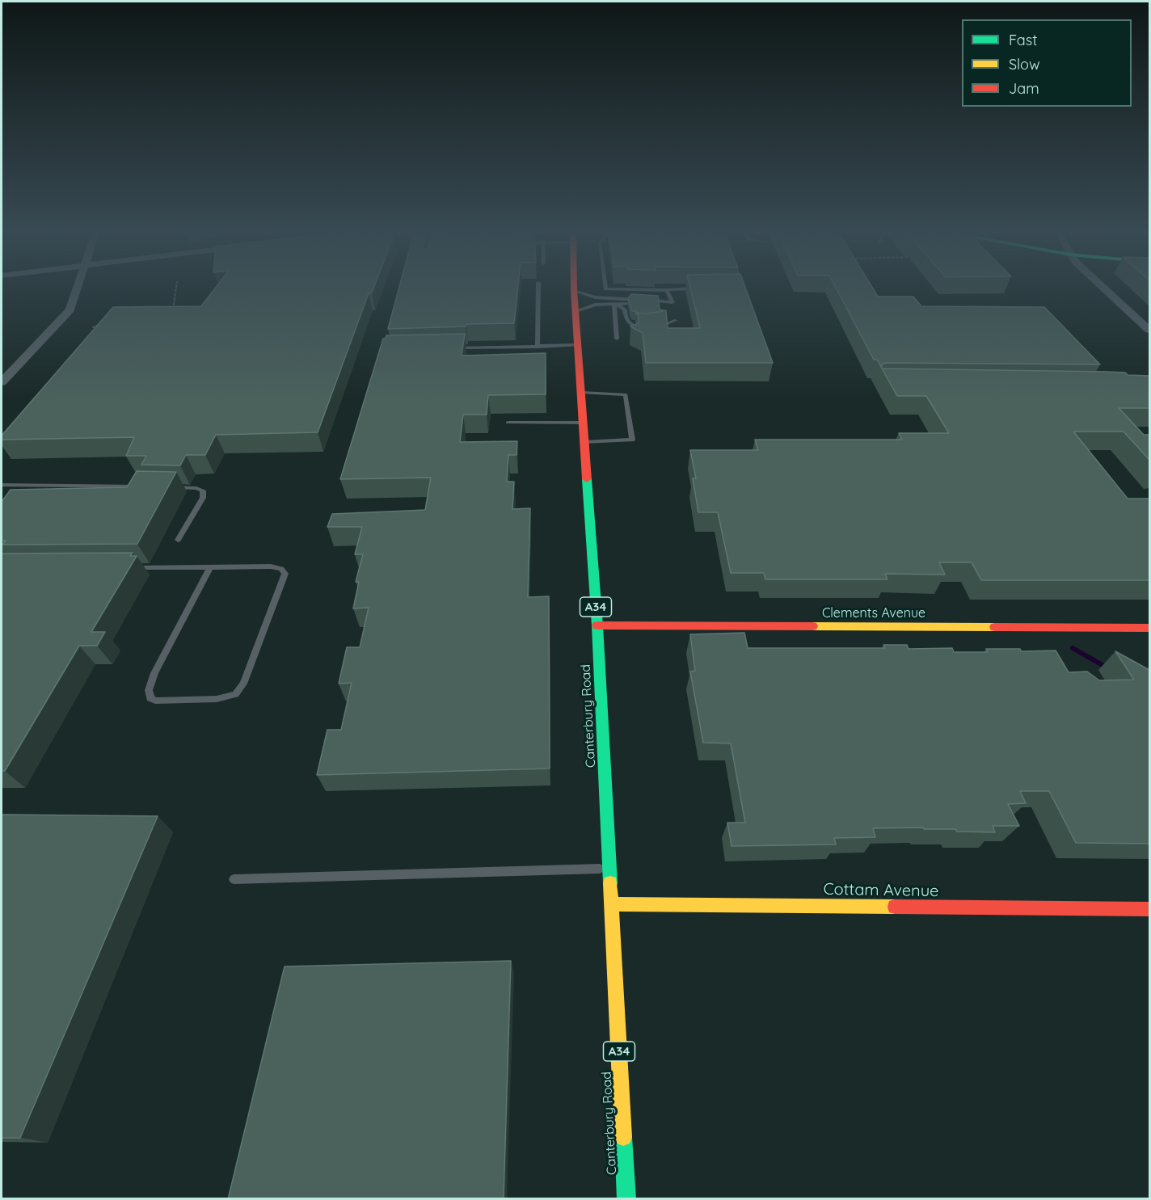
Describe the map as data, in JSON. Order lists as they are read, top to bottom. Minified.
{"streets":{"main road":["A34","Clements Avenue","Canterbury Road","Cottam Avenue"]},"crossings":[["Clements Avenue","Canterbury Road"],["Canterbury Road","Cottam Avenue"]],"legend":["Fast","Slow","Jam"]}
